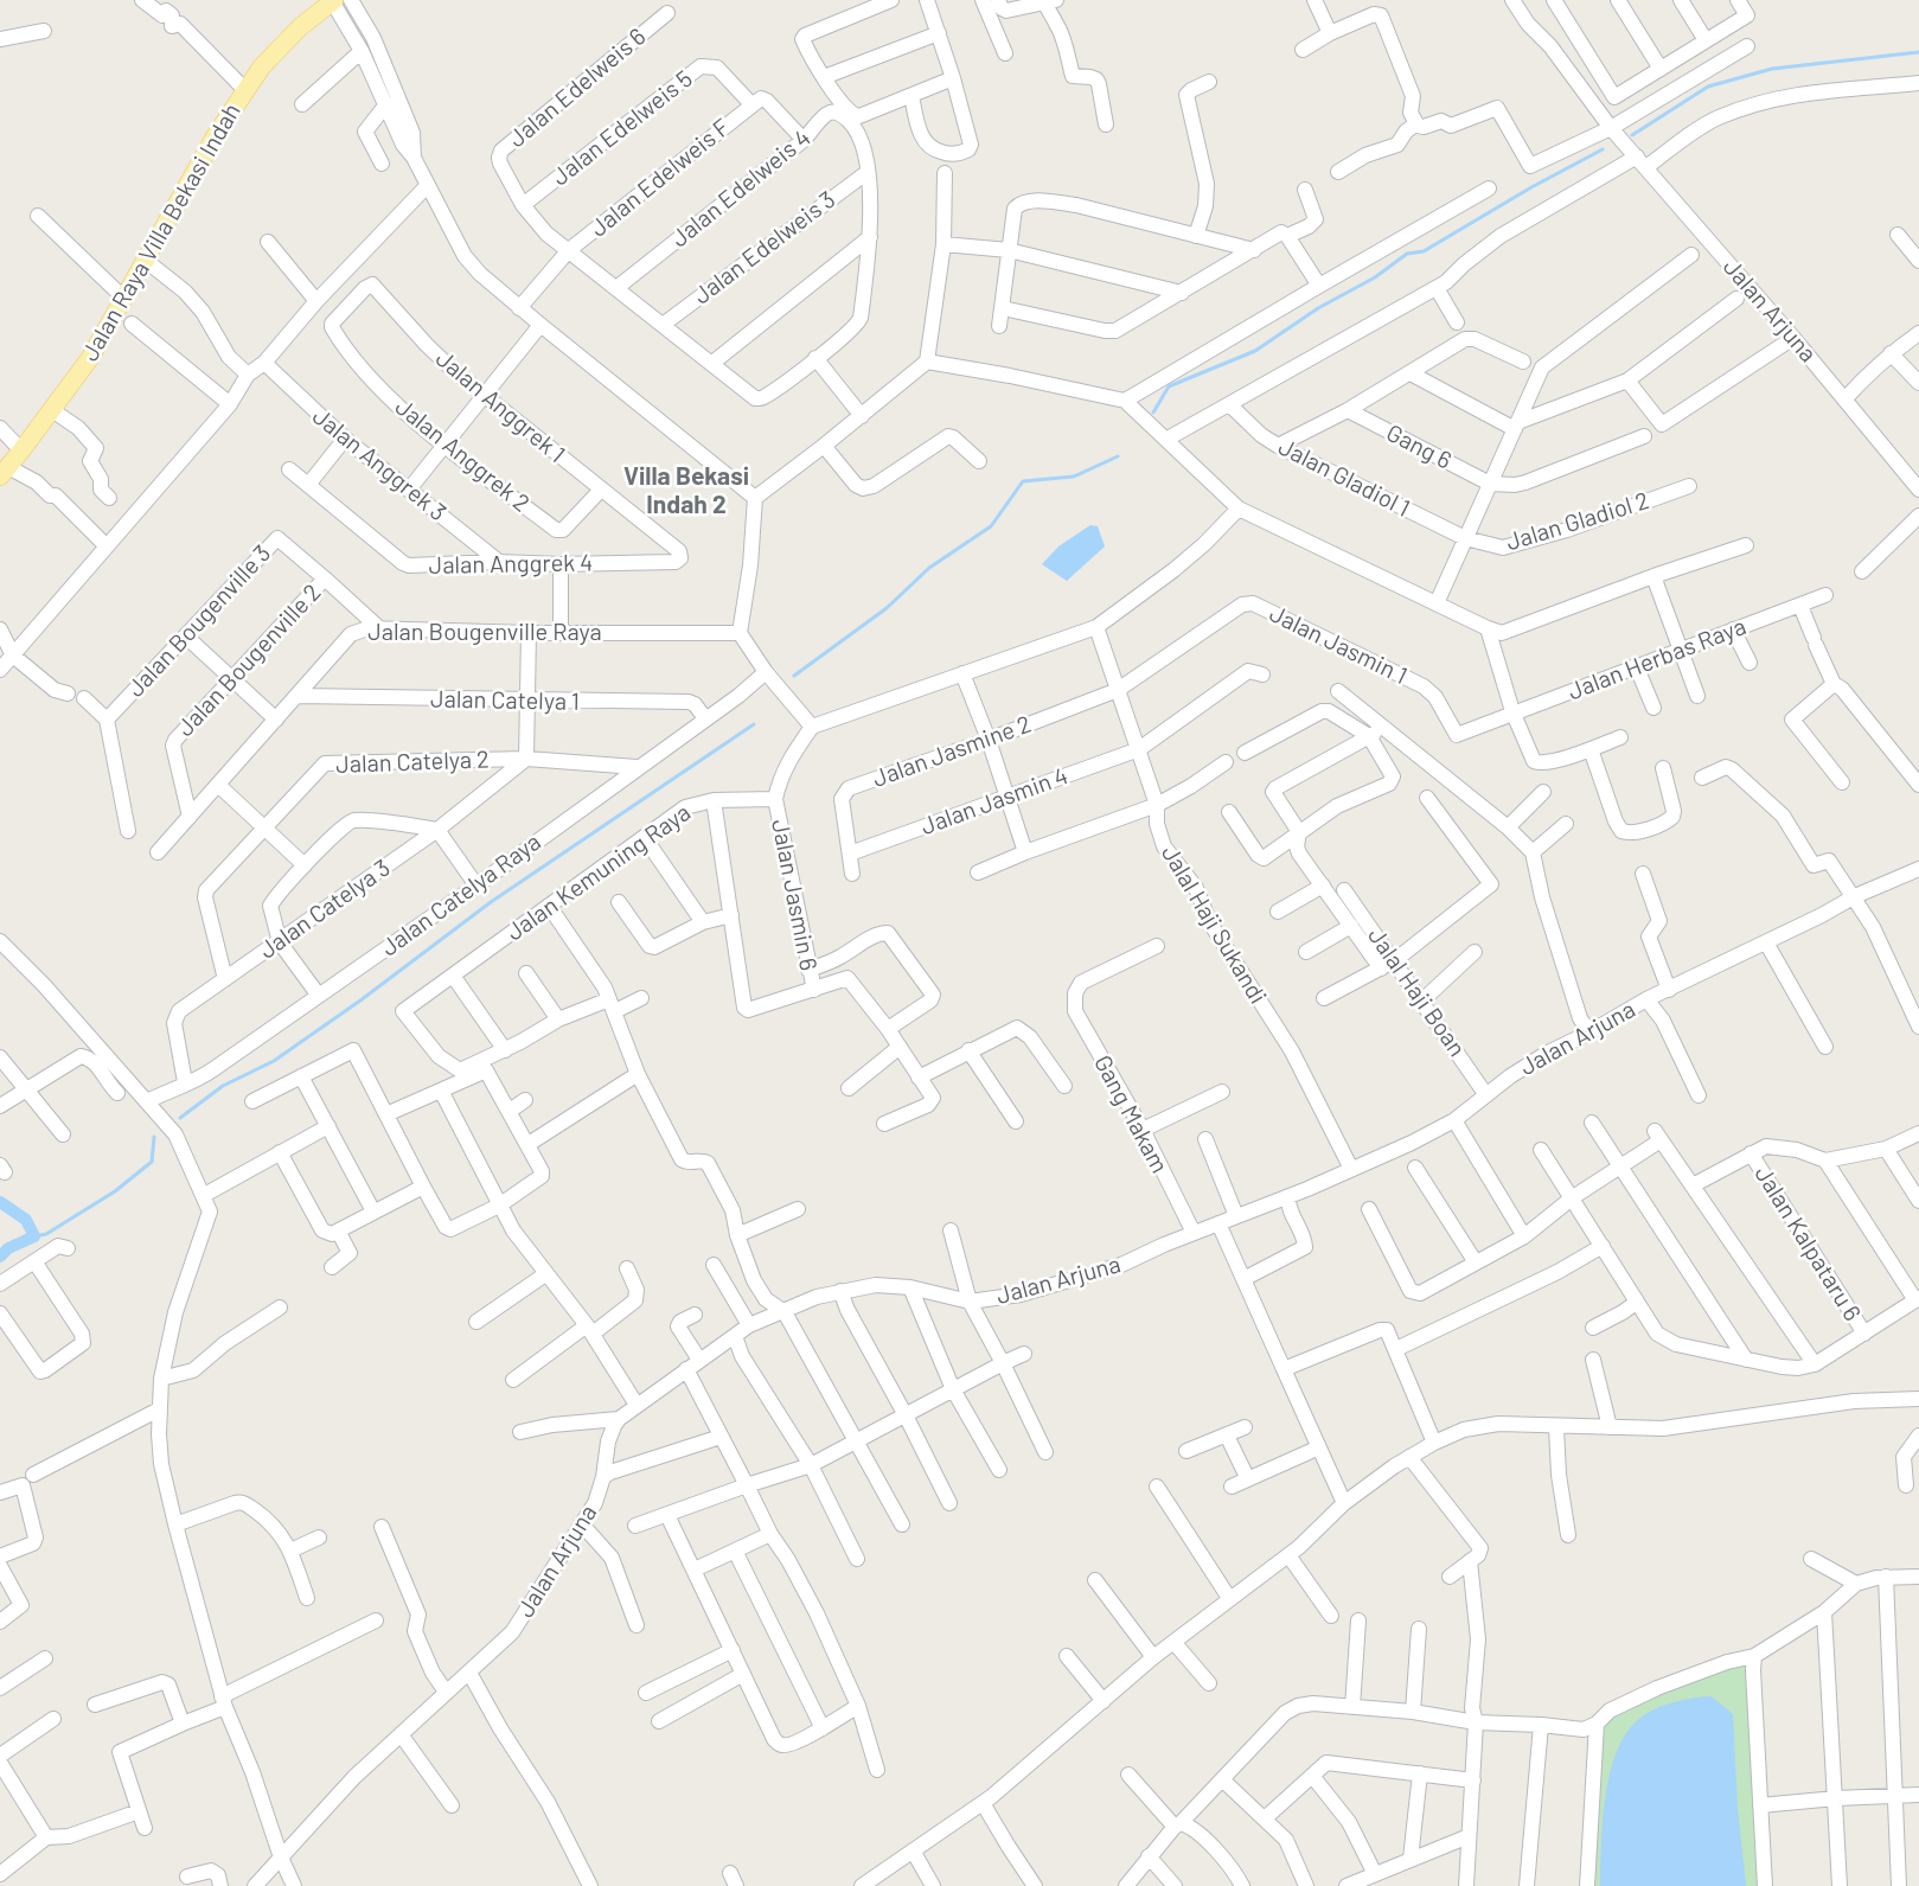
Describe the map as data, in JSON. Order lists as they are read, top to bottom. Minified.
{"streets":{"main road":["Jalan Raya Villa Bekasi Indah"],"street":["Jalan Edelweis 6","Jalan Edelweis 5","Jalan Edelweis F","Jalan Edelweis 4","Jalan Edelweis 3","Jalan Arjuna","Jalan Anggrek 1","Gang 6","Jalan Anggrek 2","Jalan Anggrek 3","Jalan Gladiol 1","Jalan Gladiol 2","Jalan Anggrek 4","Jalan Bougenville 3","Jalan Bougenville Raya","Jalan Jasmin 1","Jalan Herbas Raya","Jalan Bougenville 2","Jalan Catelya 1","Jalan Jasmine 2","Jalan Catelya 2","Jalan Jasmin 4","Jalan Kemuning Raya","Jalan Catelya Raya","Jalan Jasmin 6","Jalan Catelya 3","Jalal Haji Sukandi","Jalal Haji Boan","Gang Makam","Jalan Kalpataru 6"]},"crossings":[["Jalan Edelweis 6","Jalan Edelweis 5"],["Jalan Edelweis 6","Jalan Edelweis F"],["Jalan Edelweis 6","Jalan Edelweis 4"],["Jalan Edelweis 6","Jalan Edelweis 3"],["Jalan Edelweis 5","Jalan Edelweis F"],["Jalan Edelweis 4","Jalan Edelweis 3"],["Jalan Arjuna","Jalal Haji Sukandi"],["Jalan Arjuna","Jalal Haji Boan"],["Jalan Arjuna","Gang Makam"],["Jalan Anggrek 1","Jalan Anggrek 2"],["Jalan Anggrek 1","Jalan Anggrek 4"],["Jalan Anggrek 3","Jalan Anggrek 4"],["Jalan Gladiol 1","Jalan Gladiol 2"],["Jalan Bougenville 3","Jalan Bougenville 2"],["Jalan Bougenville Raya","Jalan Bougenville 2"],["Jalan Bougenville Raya","Jalan Catelya 1"],["Jalan Jasmin 1","Jalan Herbas Raya"],["Jalan Jasmin 1","Jalan Jasmine 2"],["Jalan Jasmin 1","Jalal Haji Sukandi"],["Jalan Catelya 1","Jalan Catelya Raya"],["Jalan Jasmine 2","Jalan Jasmin 4"],["Jalan Jasmine 2","Jalal Haji Sukandi"],["Jalan Catelya 2","Jalan Catelya Raya"],["Jalan Catelya 2","Jalan Catelya 3"],["Jalan Jasmin 4","Jalal Haji Sukandi"],["Jalan Kemuning Raya","Jalan Jasmin 6"],["Jalan Catelya Raya","Jalan Catelya 3"]],"districts":["Villa Bekasi Indah 2"]}
